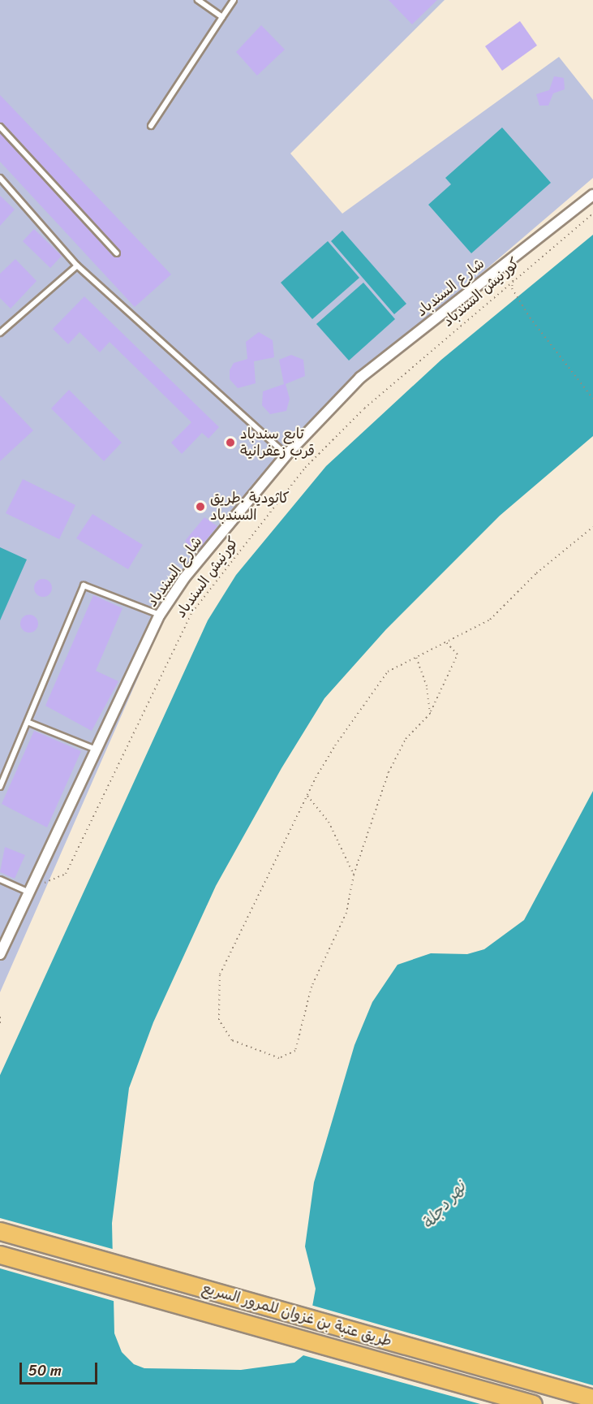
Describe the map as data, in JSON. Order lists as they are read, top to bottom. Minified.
{"streets":{"highway":["طريق عتبة بن غزوان للمرور السريع"],"street":["شارع السندباد"],"path":["كورنيش السندباد"]},"crossings":[["شارع السندباد","كورنيش السندباد"]],"water":["نهر دجلة"],"places":["تابع سندباد قرب زعفرانية","كاثودية .طريق السندباد"],"scale_bar":"50 m"}
